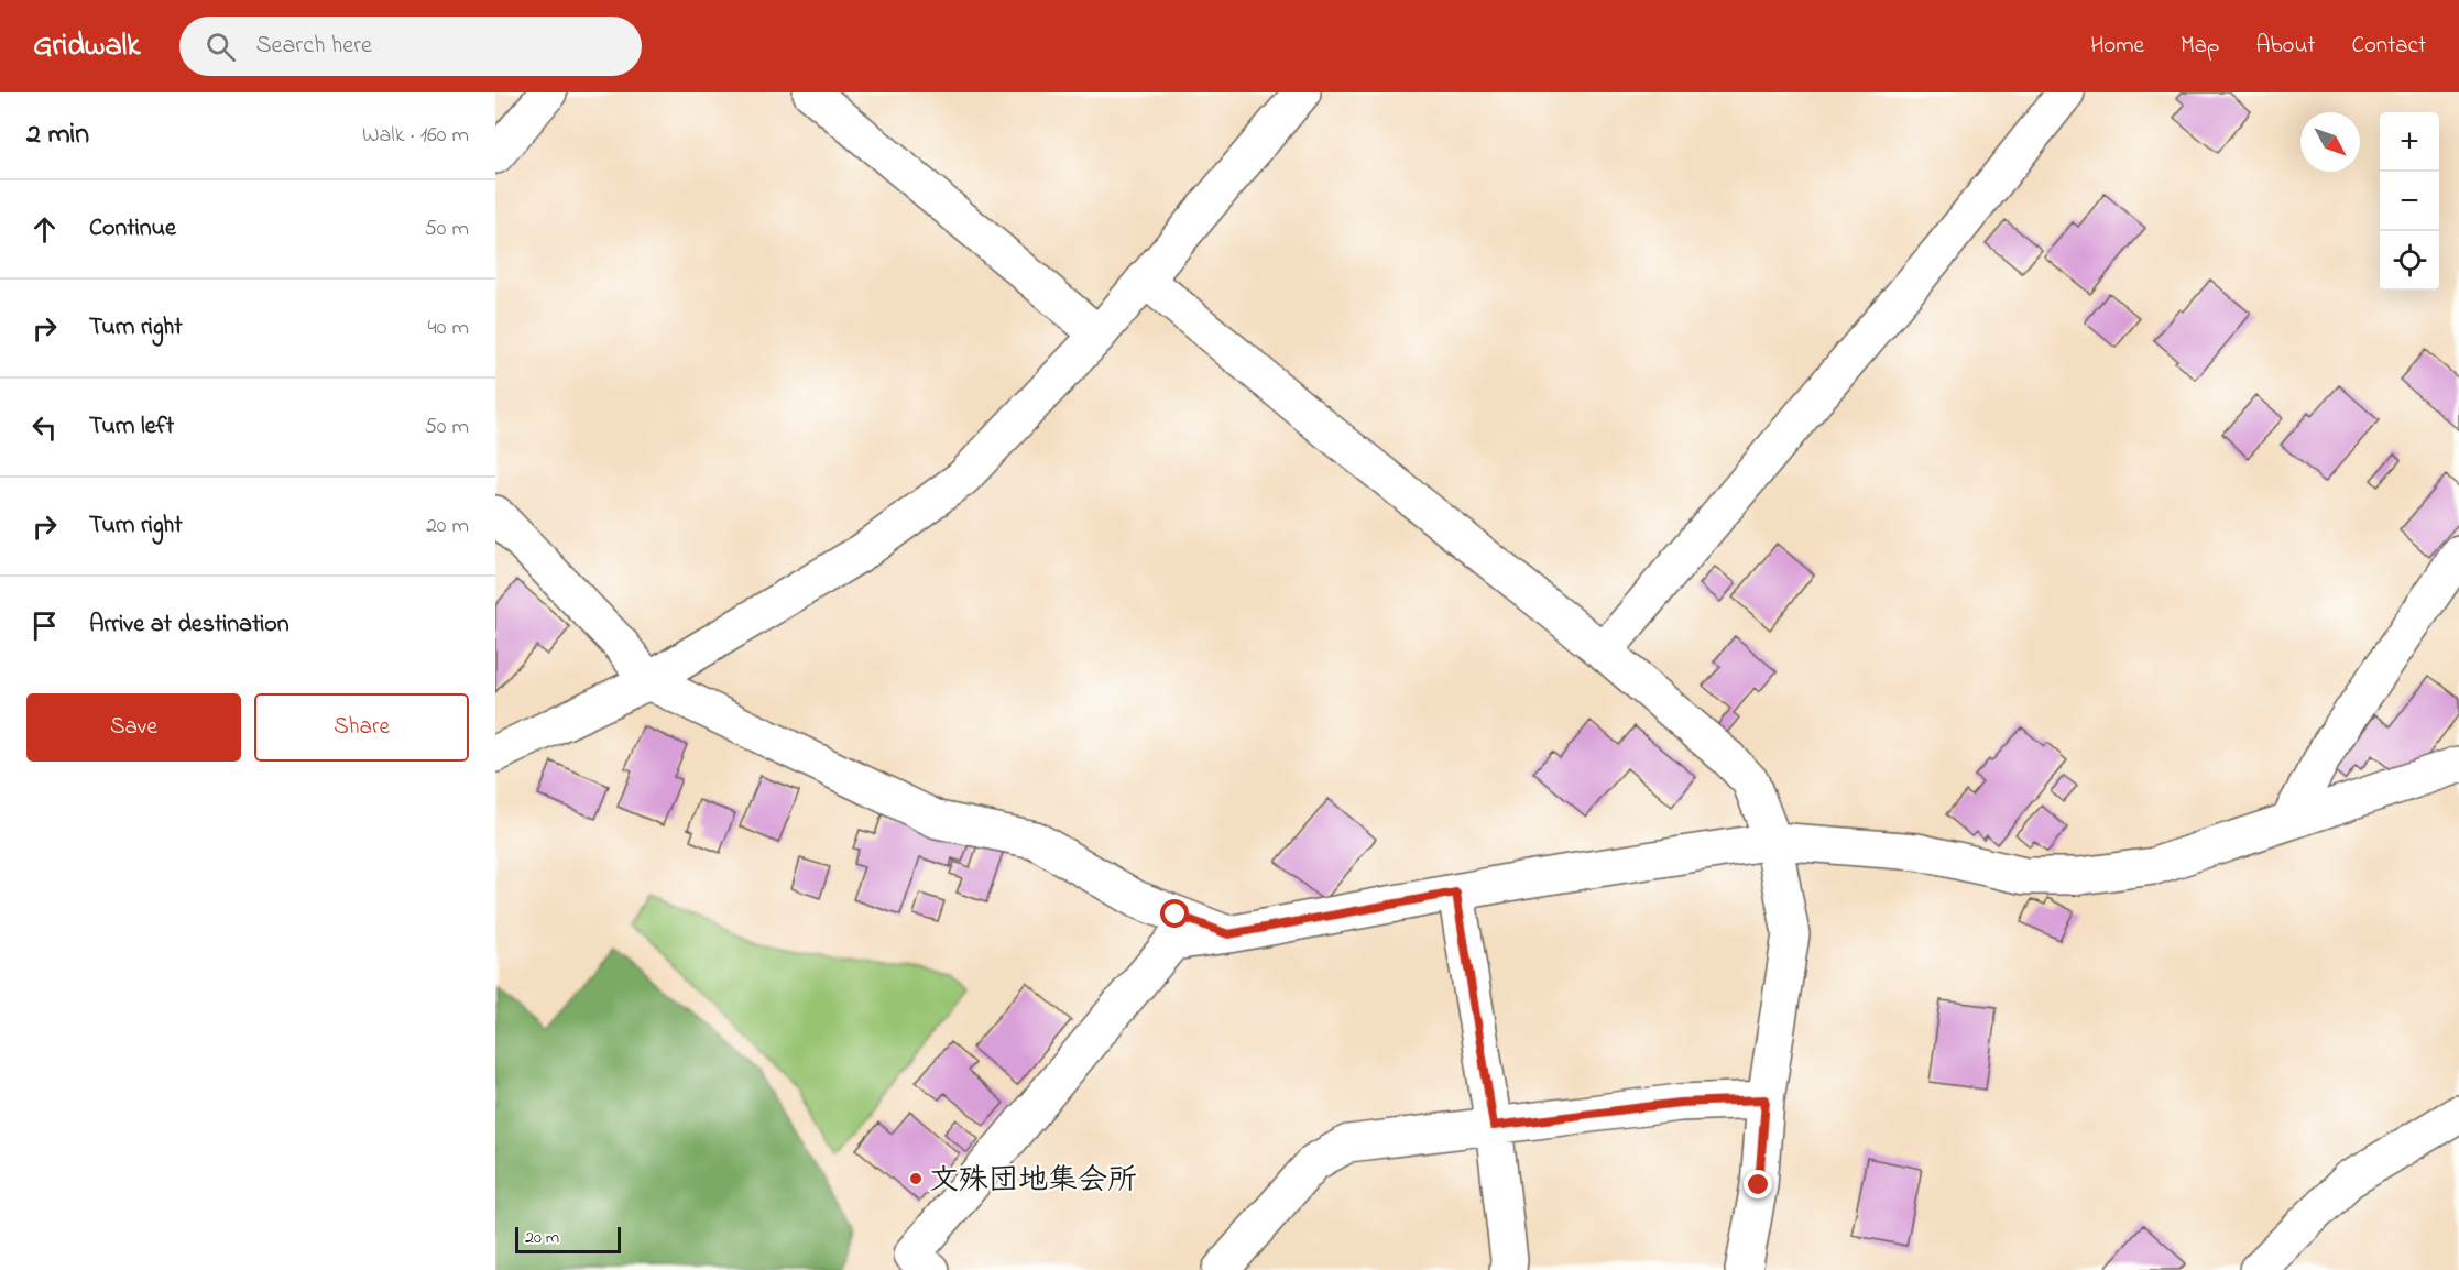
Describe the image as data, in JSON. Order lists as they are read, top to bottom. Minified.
{"places":["文殊団地集会所"],"scale_bar":"20 m","north":"bottom right","page":{"header":"Gridwalk","search":"Search here","nav":["Home","Map","About","Contact"],"heading":["2 min","Walk · 160 m"],"map_buttons":["+","−"],"list":[["Continue","50 m"],["Turn right","40 m"],["Turn left","50 m"],["Turn right","20 m"],"Arrive at destination"],"buttons":["Save","Share"],"scale":"20 m"}}
